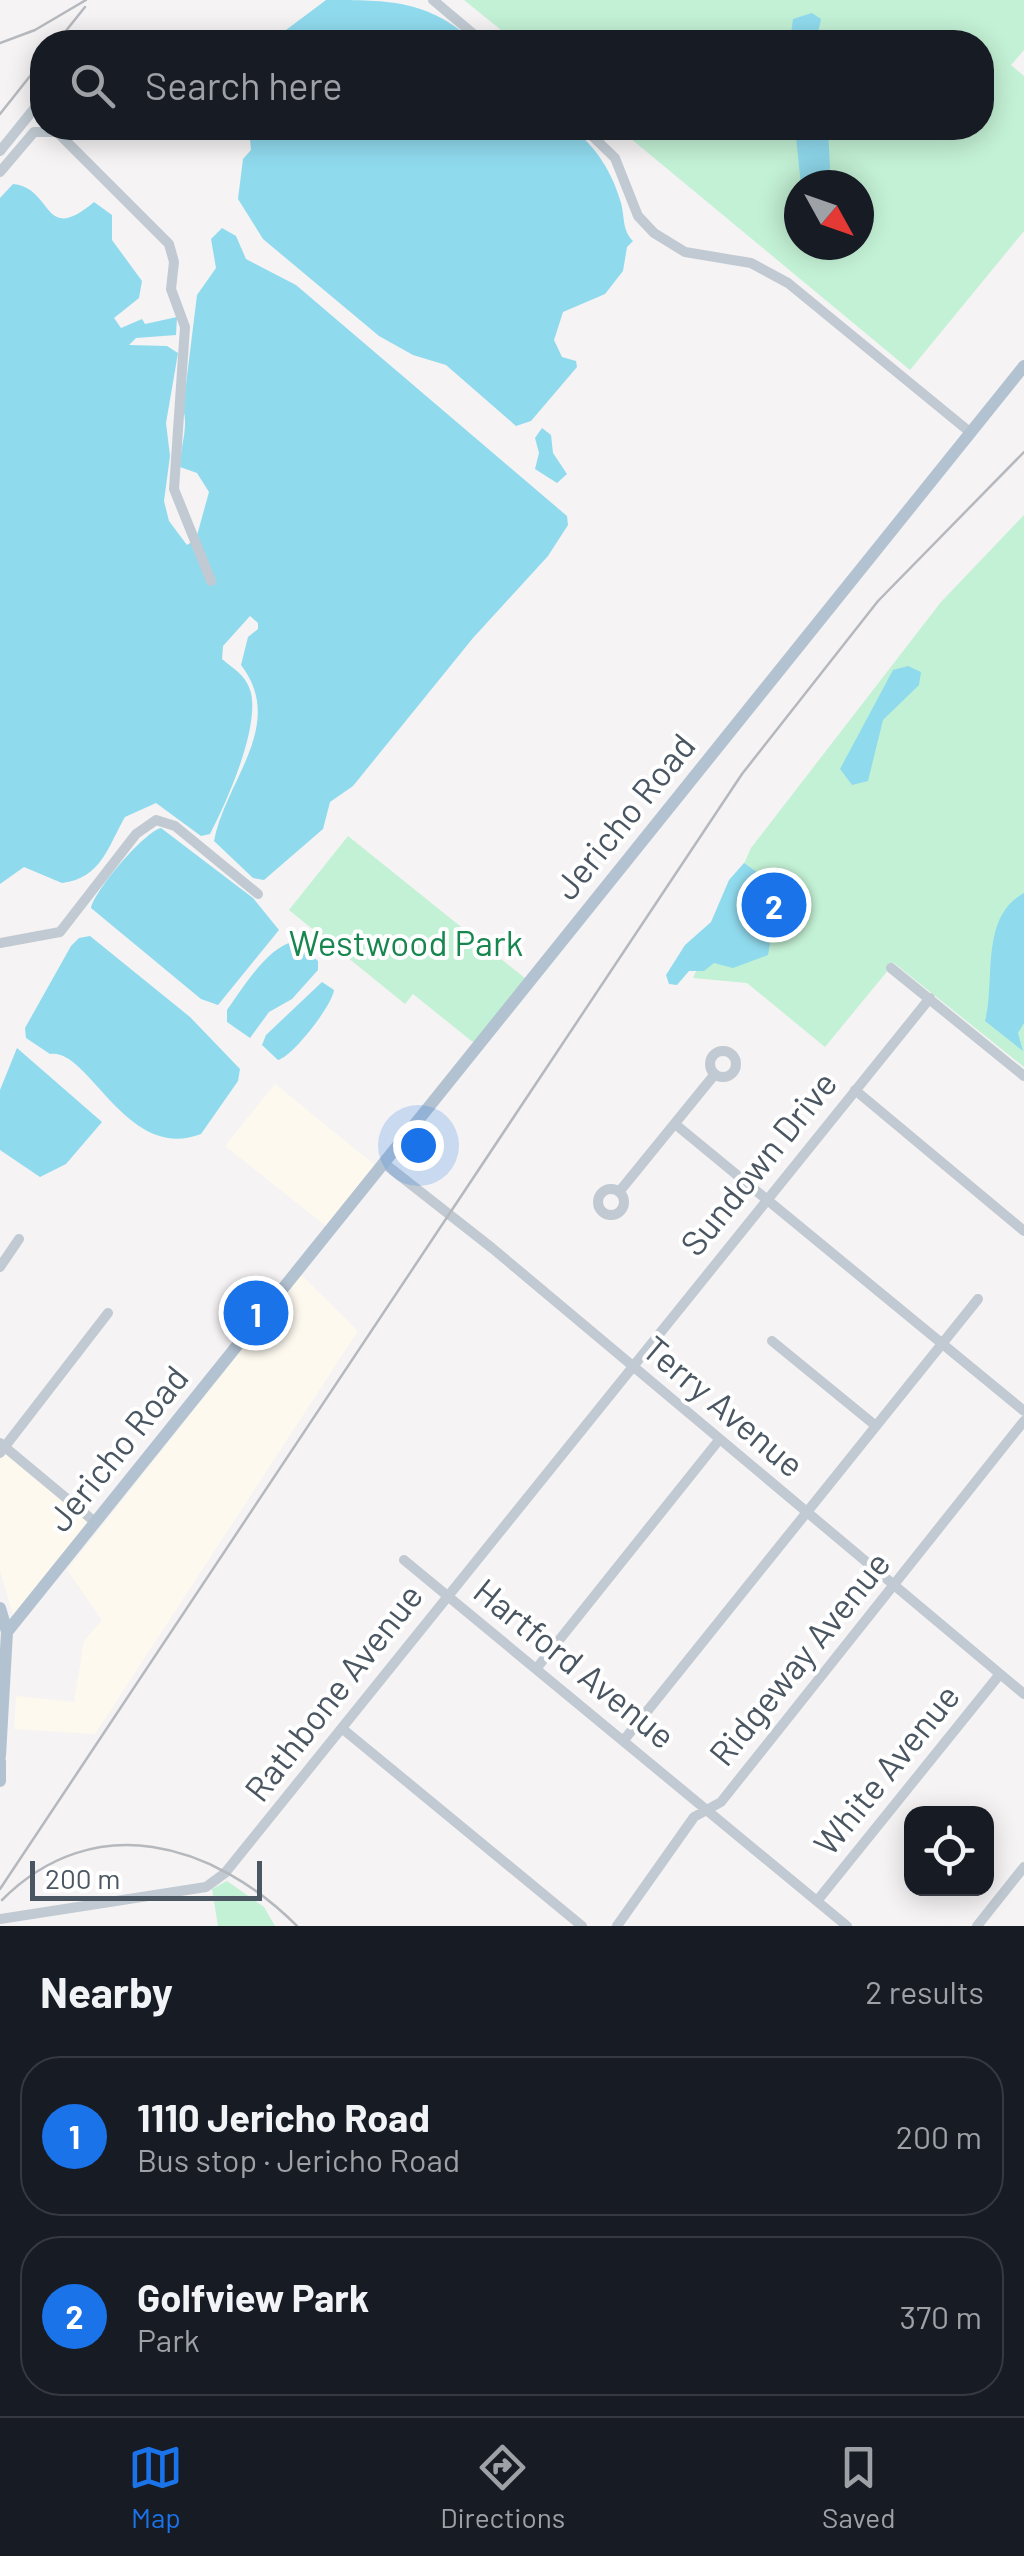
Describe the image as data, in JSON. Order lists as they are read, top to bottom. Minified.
{"streets":{"main road":["Jericho Road"],"street":["Sundown Drive","Terry Avenue","Ridgeway Avenue","Hartford Avenue","Rathbone Avenue","White Avenue"]},"crossings":[["Jericho Road","Terry Avenue"],["Sundown Drive","Terry Avenue"],["Sundown Drive","Rathbone Avenue"],["Terry Avenue","Ridgeway Avenue"],["Terry Avenue","Rathbone Avenue"],["Terry Avenue","White Avenue"],["Ridgeway Avenue","Hartford Avenue"],["Hartford Avenue","Rathbone Avenue"],["Hartford Avenue","White Avenue"]],"parks":["Westwood Park"],"scale_bar":"200 m","north":"bottom right","page":{"search":"Search here","pins":["2","1"],"scale":"200 m","heading":["Nearby","2 results"],"list":[{"mark":"1","name":"1110 Jericho Road","note":"Bus stop · Jericho Road","value":"200 m"},{"mark":"2","name":"Golfview Park","note":"Park","value":"370 m"}],"nav":["Map","Directions","Saved"]}}
